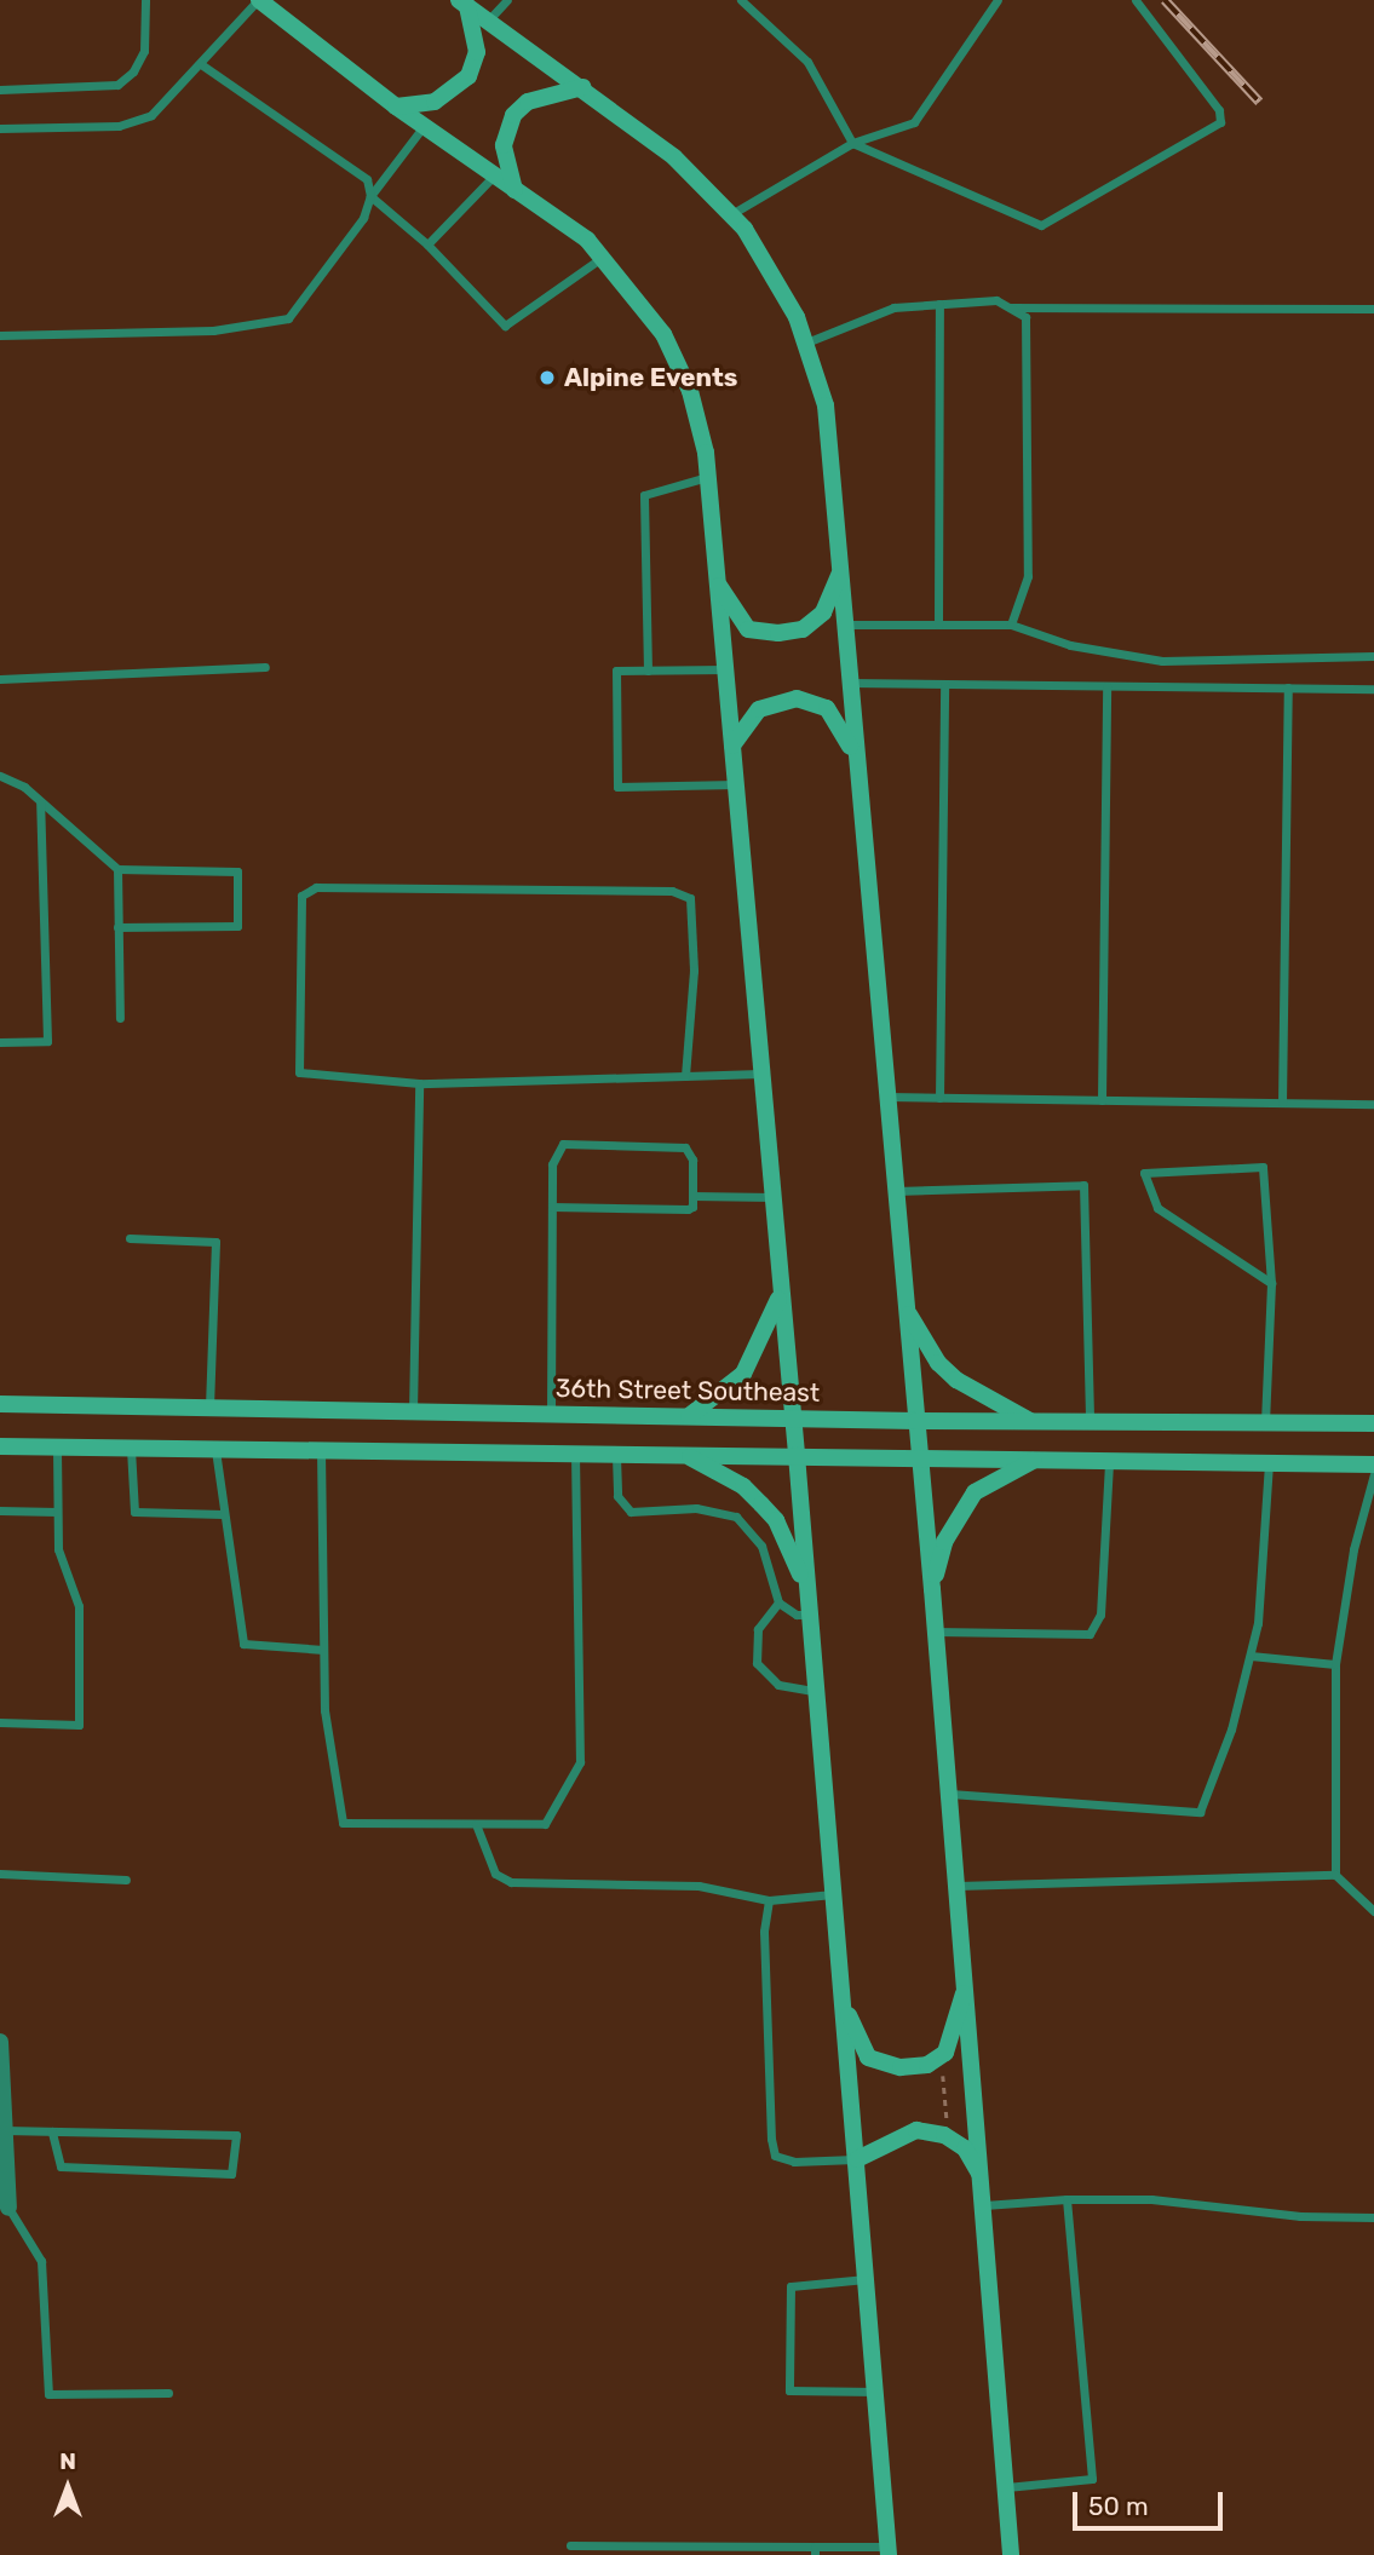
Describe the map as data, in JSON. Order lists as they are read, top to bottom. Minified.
{"streets":{"street":["36th Street Southeast"]},"places":["Alpine Events"],"scale_bar":"50 m","north":"top"}
